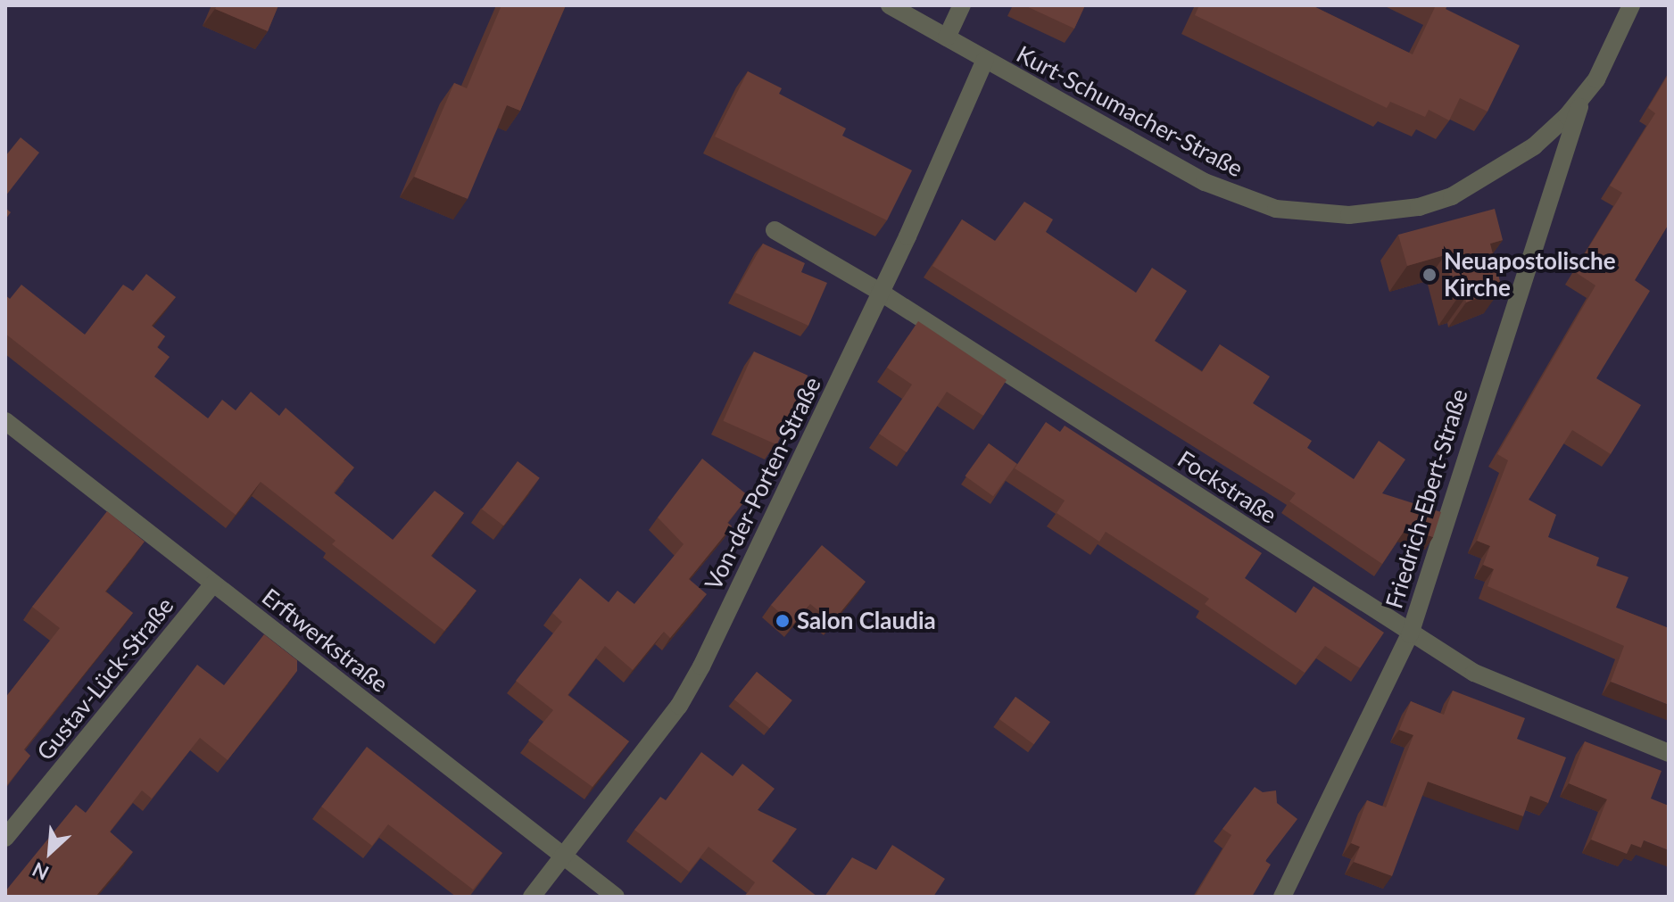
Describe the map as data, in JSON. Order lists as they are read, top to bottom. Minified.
{"streets":{"street":["Kurt-Schumacher-Straße","Von-der-Porten-Straße","Fockstraße","Friedrich-Ebert-Straße","Erftwerkstraße","Gustav-Lück-Straße"]},"crossings":[["Kurt-Schumacher-Straße","Von-der-Porten-Straße"],["Kurt-Schumacher-Straße","Friedrich-Ebert-Straße"],["Von-der-Porten-Straße","Fockstraße"],["Von-der-Porten-Straße","Erftwerkstraße"],["Fockstraße","Friedrich-Ebert-Straße"],["Erftwerkstraße","Gustav-Lück-Straße"]],"places":["Neuapostolische Kirche","Salon Claudia"],"north":"bottom left"}
